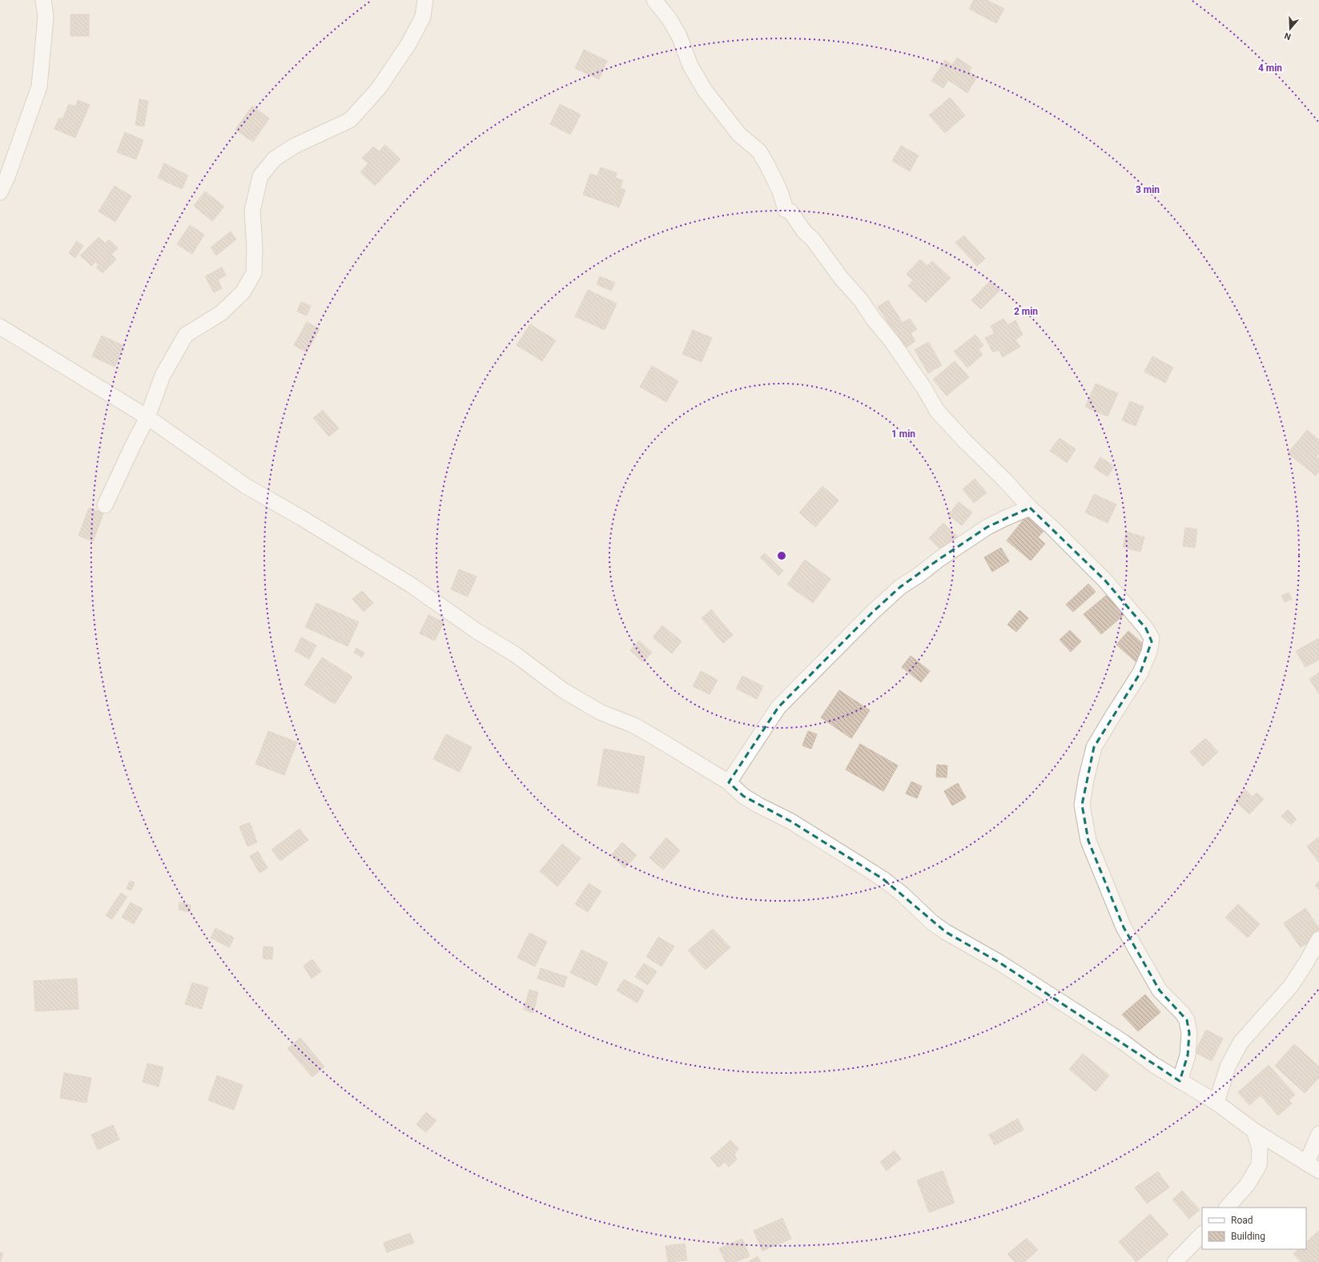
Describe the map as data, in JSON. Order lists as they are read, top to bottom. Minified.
{"legend":["Road","Building"],"north":"bottom","rings":["4 min","3 min","2 min","1 min"]}
